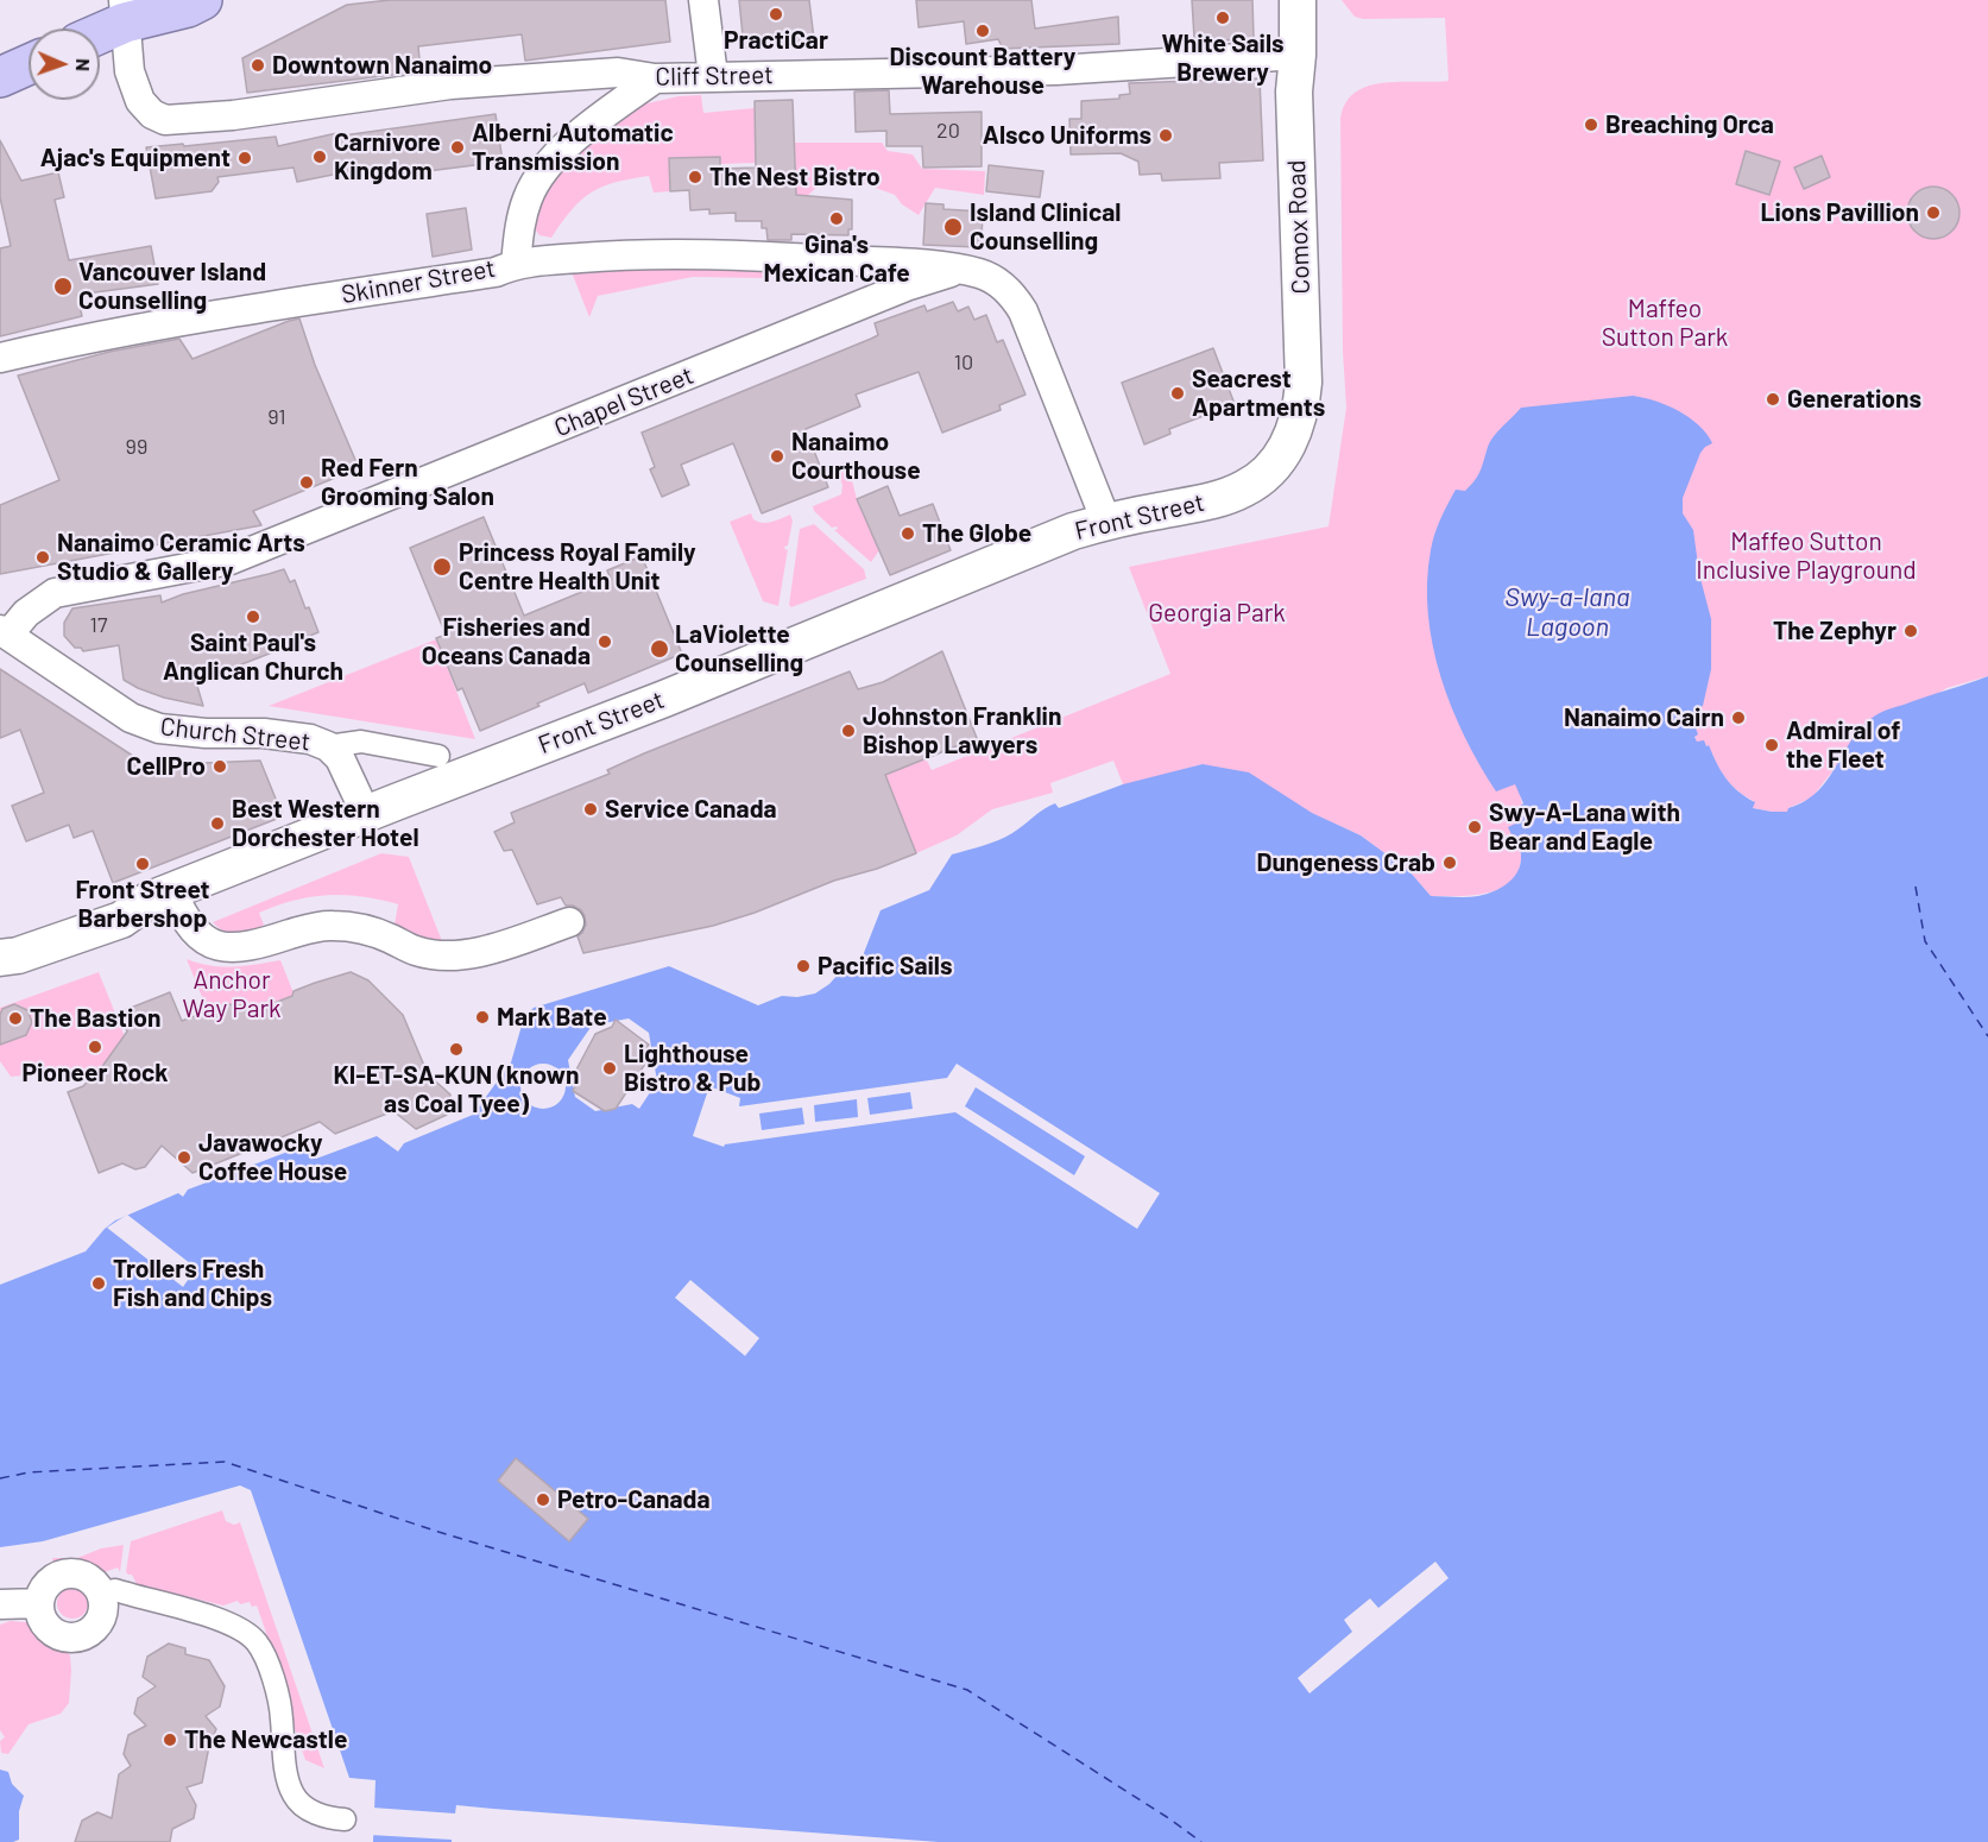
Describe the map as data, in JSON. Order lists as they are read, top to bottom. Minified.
{"streets":{"street":["Cliff Street","Comox Road","Skinner Street","Chapel Street","Front Street","Church Street"]},"crossings":[["Cliff Street","Comox Road"],["Comox Road","Front Street"],["Skinner Street","Chapel Street"],["Chapel Street","Church Street"],["Front Street","Church Street"]],"water":["Swy-a-lana Lagoon"],"parks":["Maffeo Sutton Park","Maffeo Sutton Inclusive Playground","Georgia Park","Anchor Way Park"],"places":["PractiCar","White Sails Brewery","Discount Battery Warehouse","Downtown Nanaimo","Breaching Orca","Alsco Uniforms","Alberni Automatic Transmission","Carnivore Kingdom","Ajac's Equipment","The Nest Bistro","Lions Pavillion","Gina's Mexican Cafe","Island Clinical Counselling","Vancouver Island Counselling","Seacrest Apartments","Generations","Nanaimo Courthouse","Red Fern Grooming Salon","The Globe","Nanaimo Ceramic Arts Studio & Gallery","Princess Royal Family Centre Health Unit","Saint Paul's Anglican Church","The Zephyr","Fisheries and Oceans Canada","LaViolette Counselling","Nanaimo Cairn","Johnston Franklin Bishop Lawyers","Admiral of the Fleet","CellPro","Service Canada","Best Western Dorchester Hotel","Swy-A-Lana with Bear and Eagle","Dungeness Crab","Front Street Barbershop","Pacific Sails","Mark Bate","The Bastion","Pioneer Rock","KI-ET-SA-KUN (known as Coal Tyee)","Lighthouse Bistro & Pub","Javawocky Coffee House","Trollers Fresh Fish and Chips","Petro-Canada","The Newcastle"],"house_numbers":["20","10","91","99","17"],"north":"right"}
